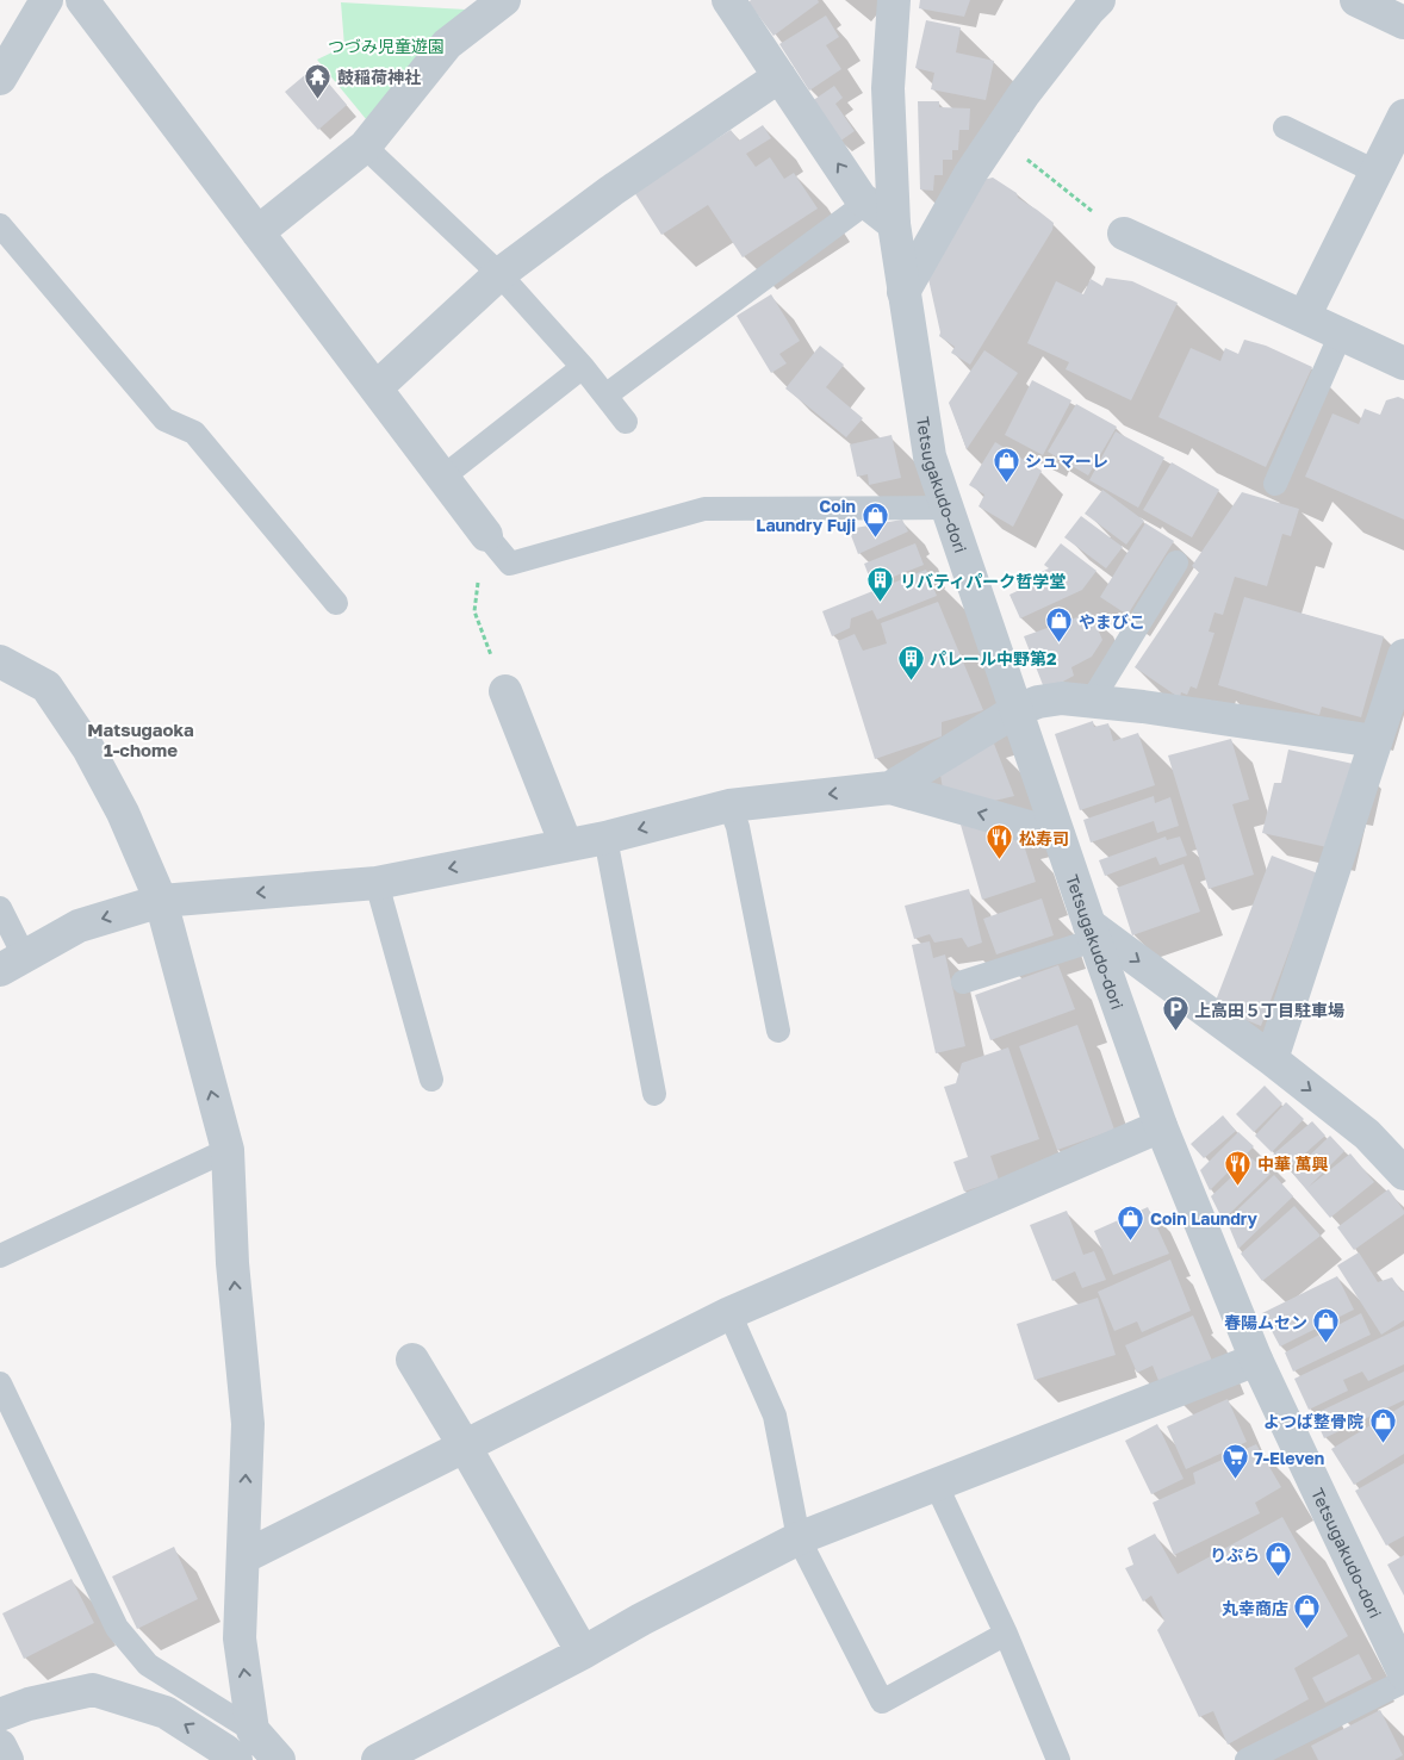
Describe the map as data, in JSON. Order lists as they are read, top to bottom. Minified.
{"streets":{"street":["Tetsugakudo-dori"]},"districts":["Matsugaoka 1-chome"],"parks":["つづみ児童遊園"],"places":{"temple":["鼓稲荷神社"],"shop":["シュマーレ","Coin Laundry Fuji","やまびこ","Coin Laundry","春陽ムセン","よつば整骨院","りぷら","丸幸商店"],"building":["リバティパーク哲学堂","パレール中野第2"],"restaurant":["松寿司","中華 萬興"],"parking":["上高田５丁目駐車場"],"supermarket":["7-Eleven"]}}
